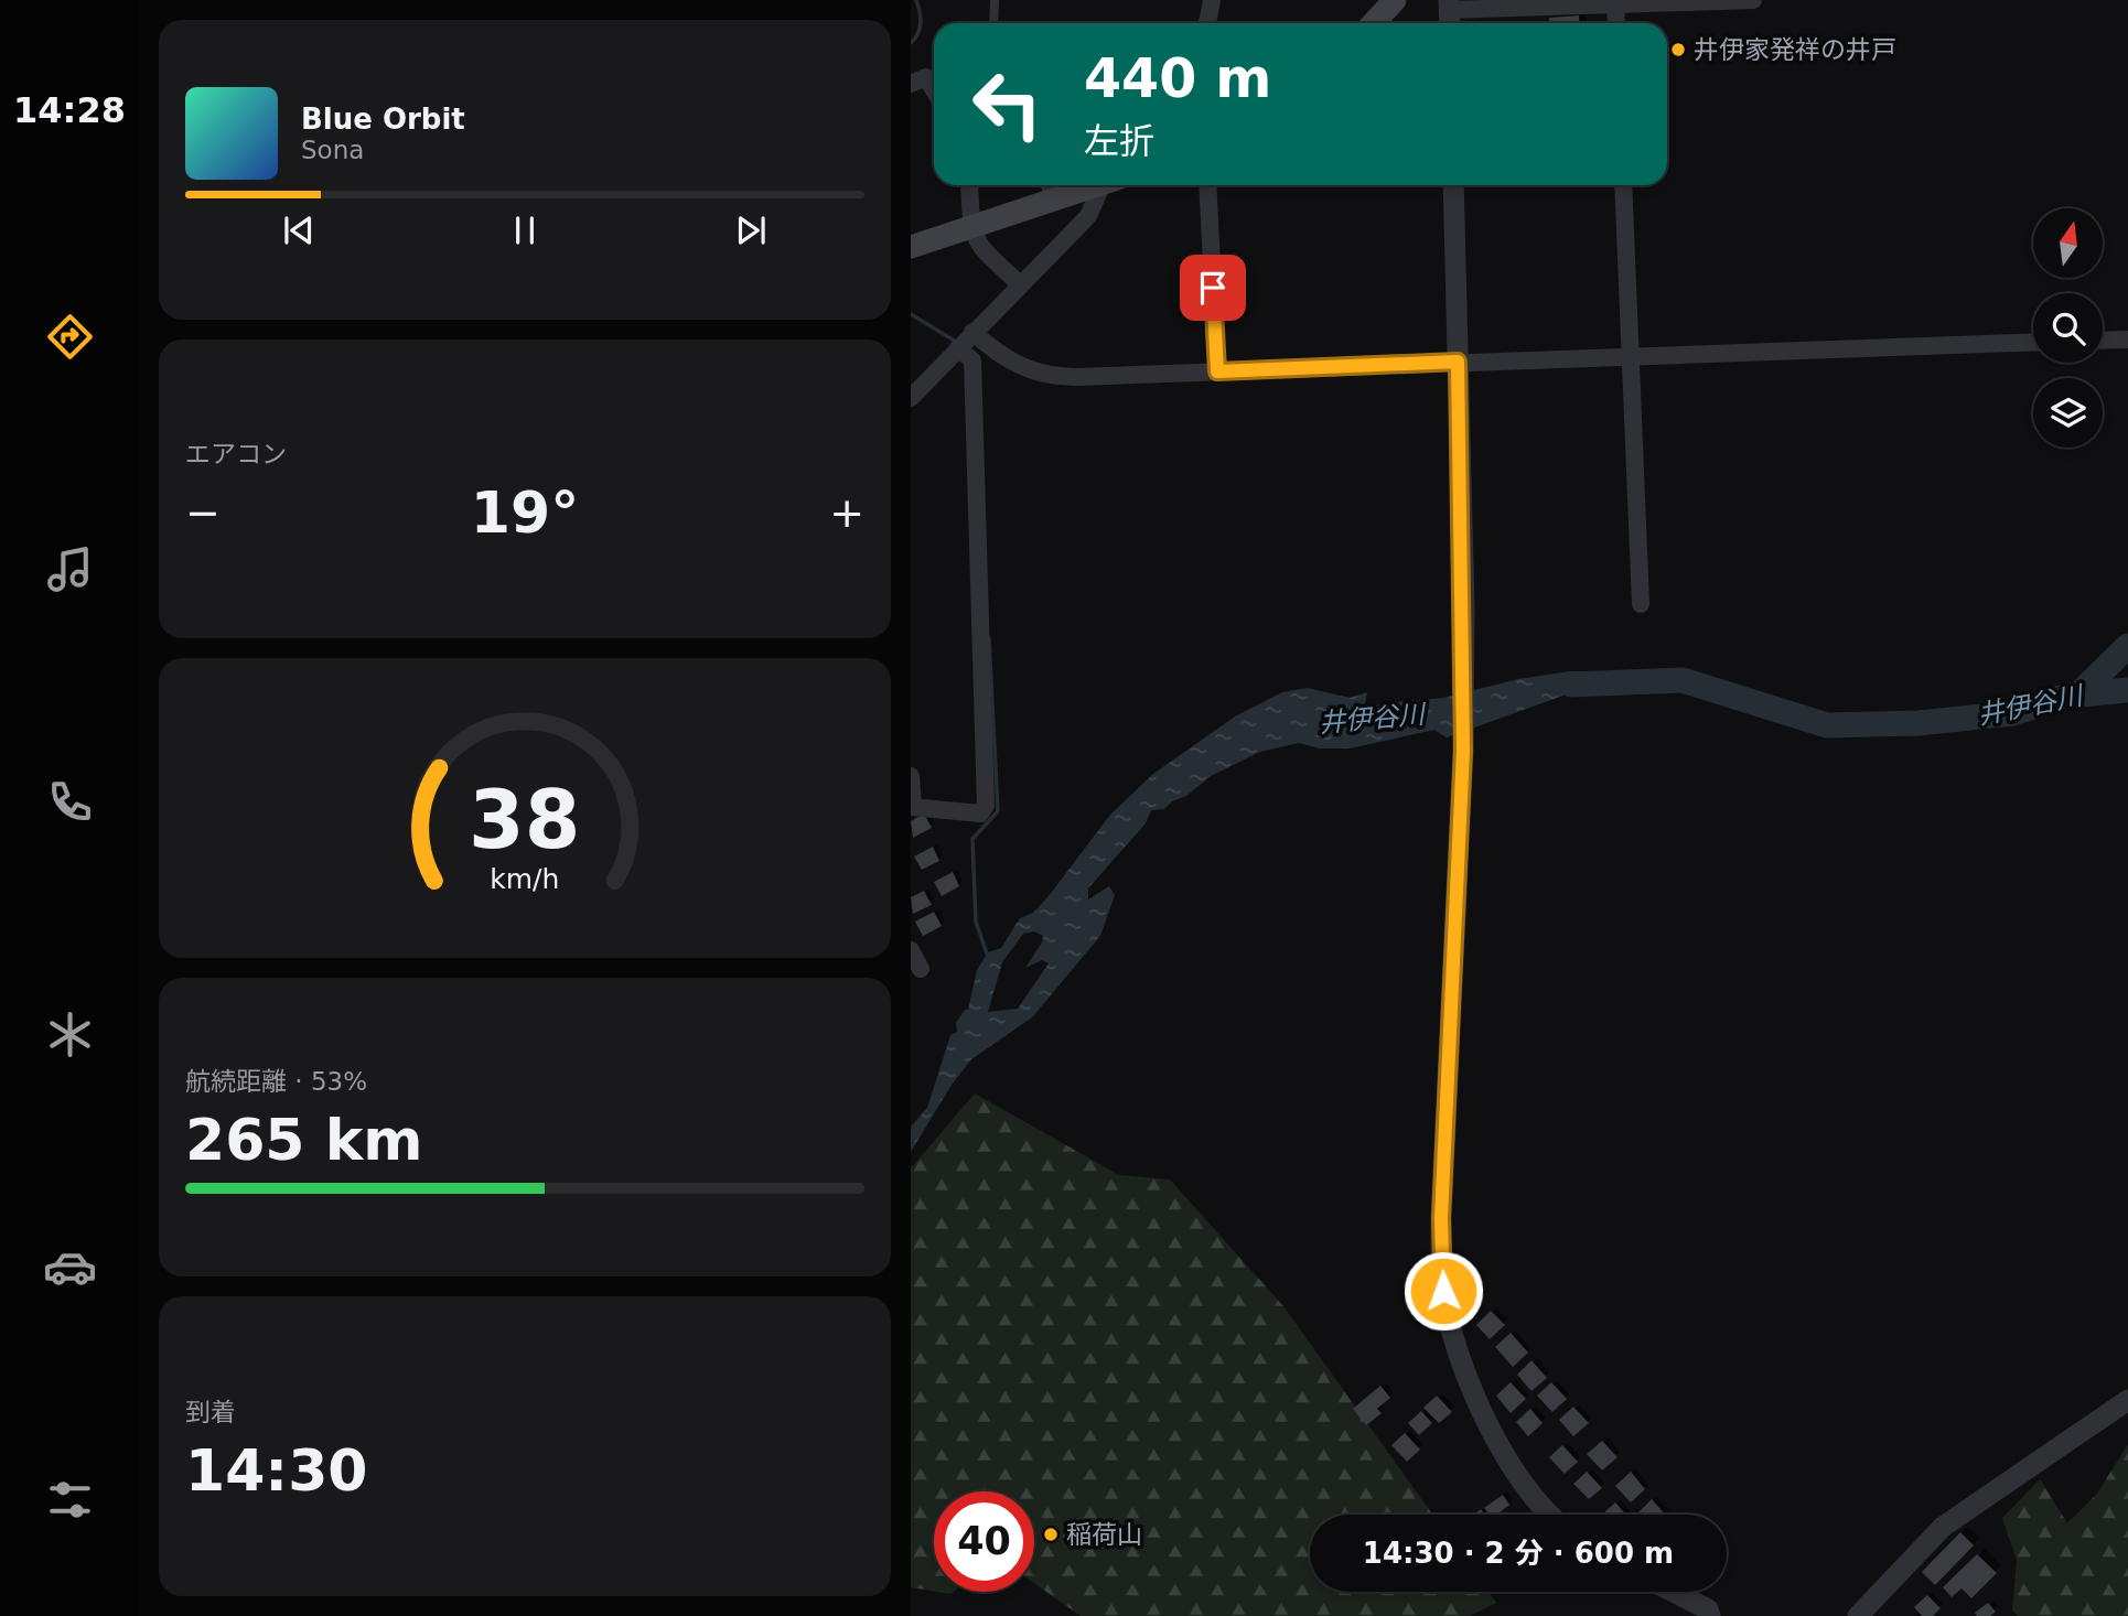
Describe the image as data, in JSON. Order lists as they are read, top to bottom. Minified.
{"water":["井伊谷川"],"places":["井伊家発祥の井戸","稲荷山"],"north":"top","page":{"tabs":"14:28","turn":["440 m","左折"],"song":["Blue Orbit","Sona"],"tile":["エアコン",["航続距離 · 53%","265 km"],["到着","14:30"]],"heat":["−","19°","+"],"limit":"40","trip":"14:30 · 2 分 · 600 m","gauge":["38","km/h"]}}
